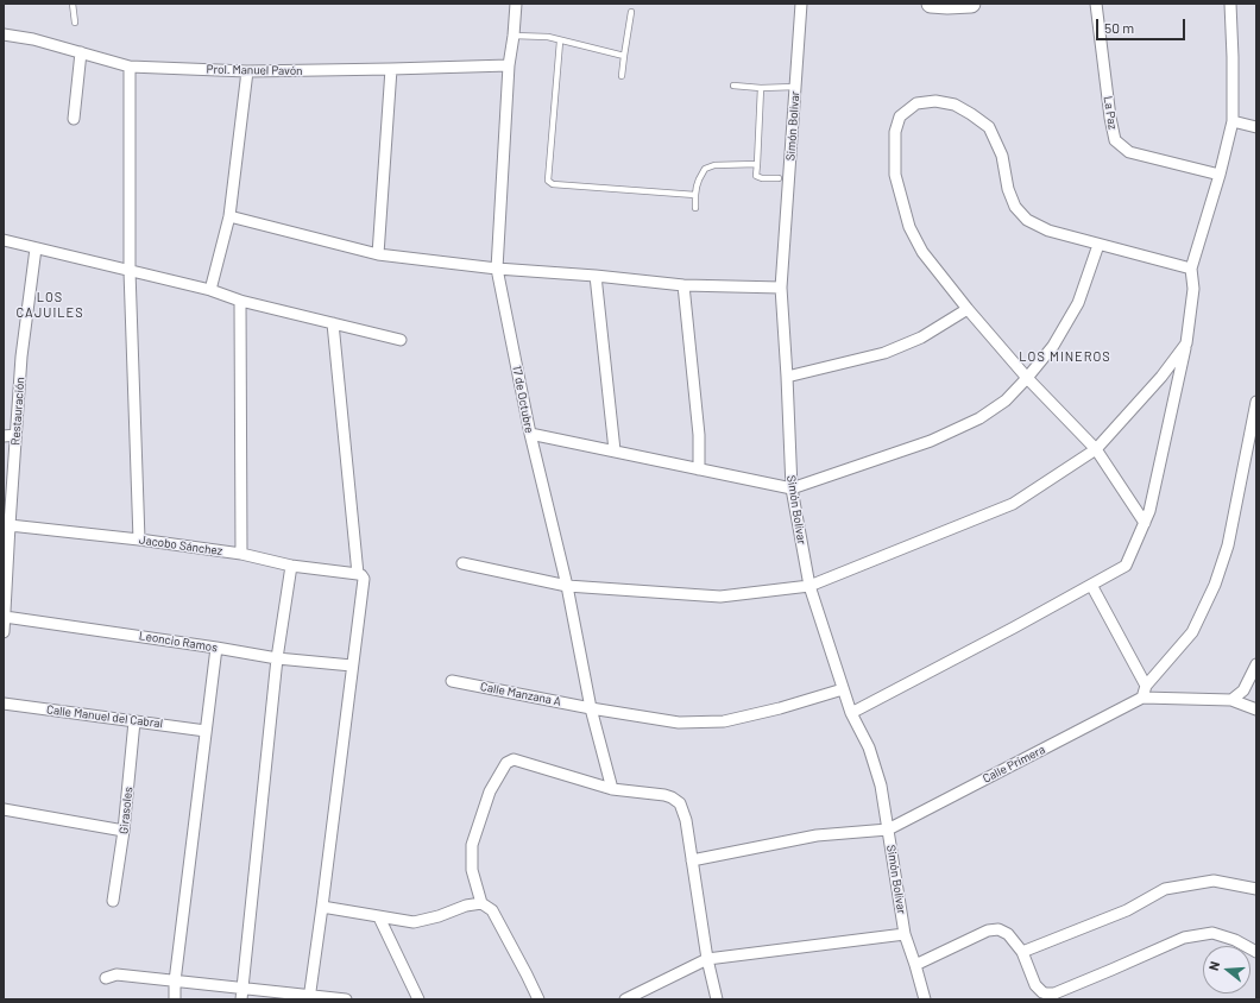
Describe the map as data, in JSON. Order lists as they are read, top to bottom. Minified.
{"streets":{"street":["Prol. Manuel Pavón","La Paz","Simón Bolívar","17 de Octubre","Restauración","Jacobo Sánchez","Leoncio Ramos","Calle Manzana A","Calle Manuel del Cabral","Calle Primera","Girasoles"]},"crossings":[["Prol. Manuel Pavón","17 de Octubre"],["Simón Bolívar","Calle Manzana A"],["Simón Bolívar","Calle Primera"],["17 de Octubre","Calle Manzana A"],["Restauración","Jacobo Sánchez"],["Restauración","Leoncio Ramos"],["Calle Manuel del Cabral","Girasoles"]],"districts":["LOS CAJUILES","LOS MINEROS"],"scale_bar":"50 m","north":"left"}
